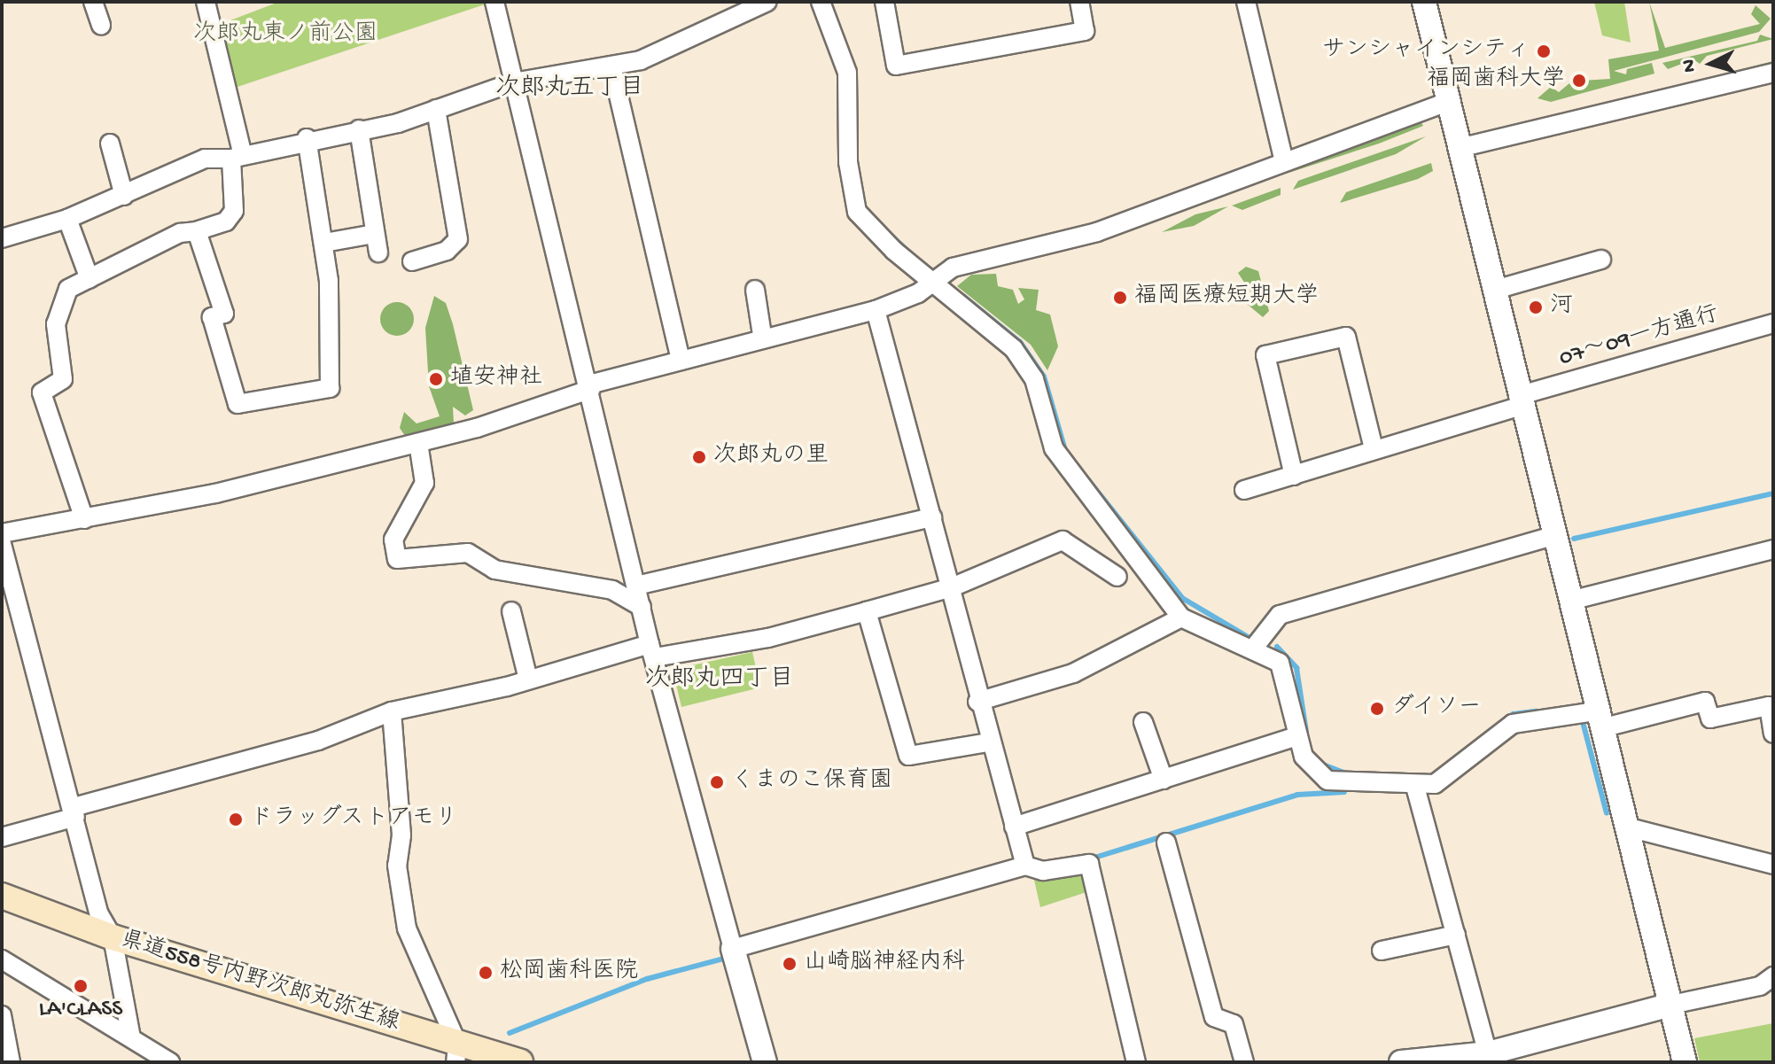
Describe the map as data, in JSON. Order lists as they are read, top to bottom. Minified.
{"streets":{"main road":["県道558号内野次郎丸弥生線"],"street":["07～09一方通行"]},"districts":["次郎丸五丁目","次郎丸四丁目"],"parks":["次郎丸東ノ前公園"],"places":["サンシャインシティ","福岡歯科大学","福岡医療短期大学","河","埴安神社","次郎丸の里","ダイソー","くまのこ保育園","ドラッグストアモリ","山崎脳神経内科","松岡歯科医院","LA'CLASS"],"north":"left"}
